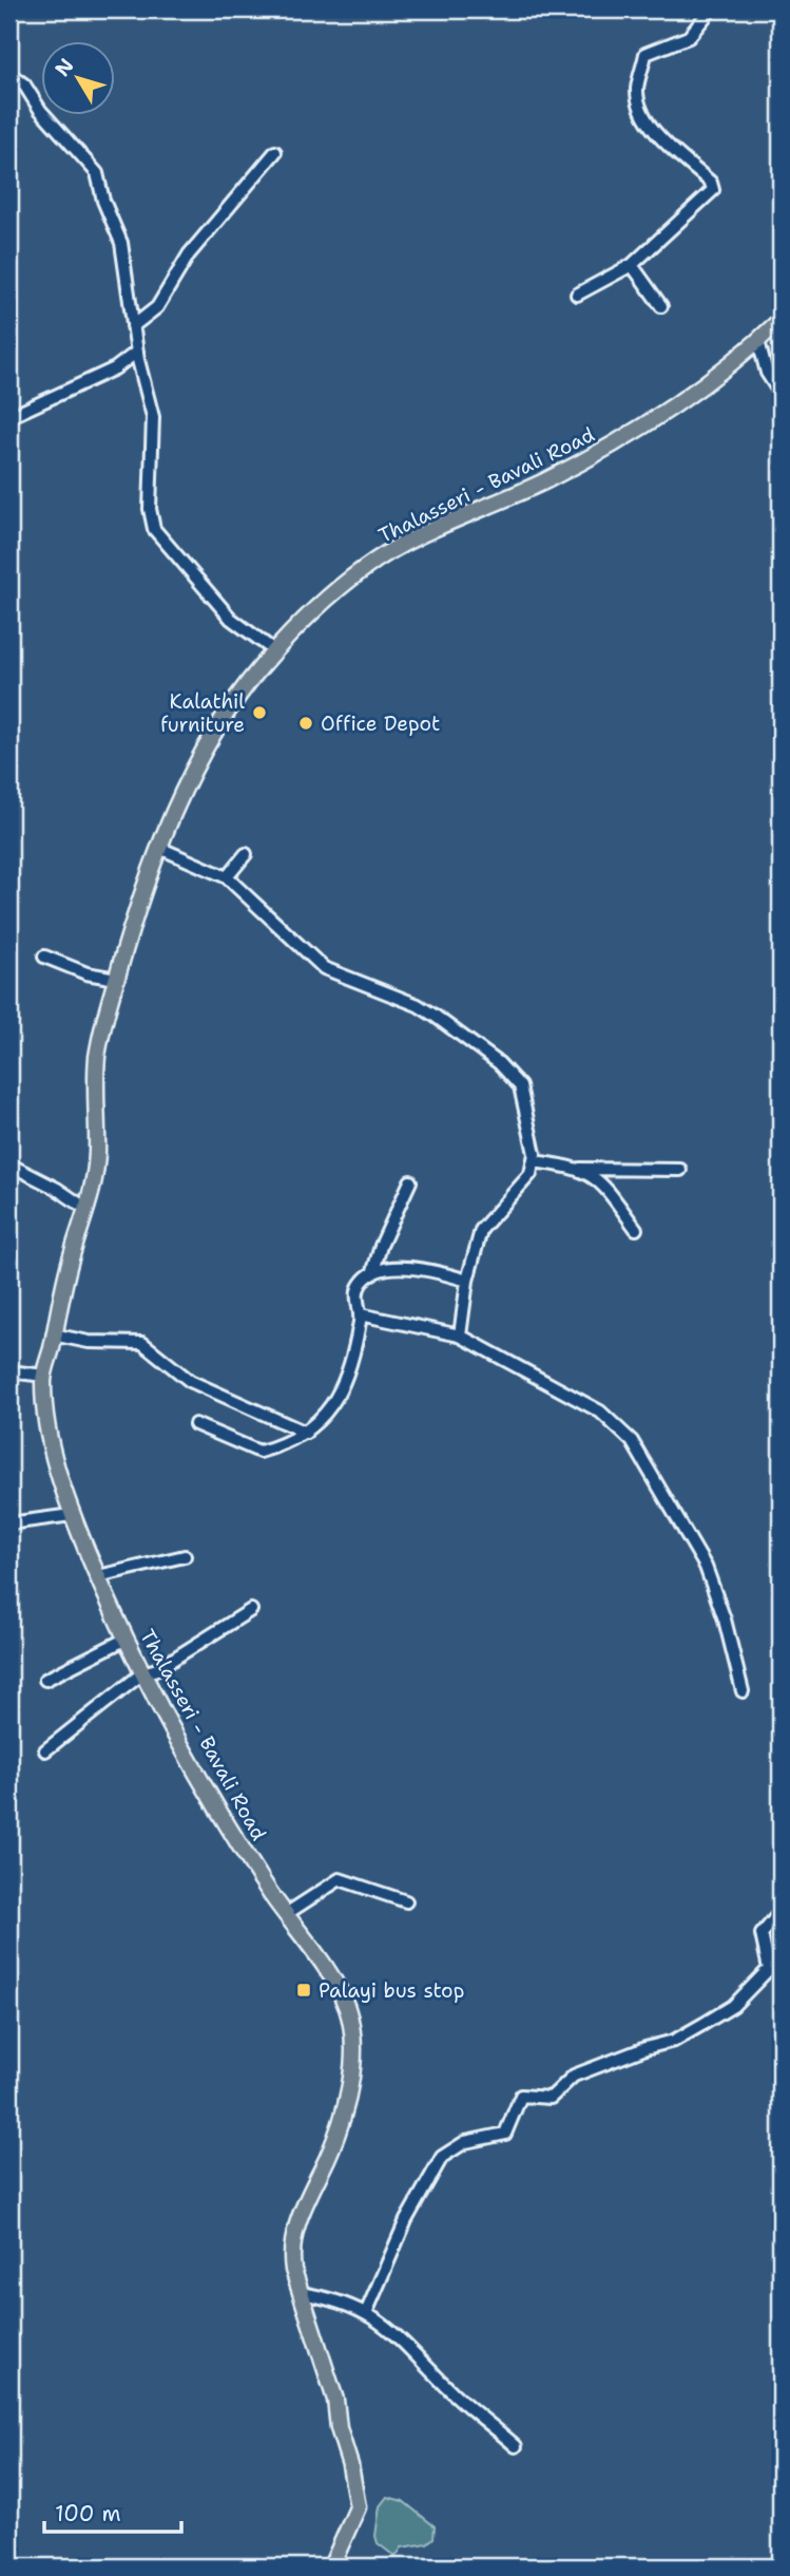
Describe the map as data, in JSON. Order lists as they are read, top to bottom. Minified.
{"streets":{"main road":["Thalasseri - Bavali Road"]},"places":{"other":["Kalathil furniture","Office Depot"],"transit":["Palayi bus stop"]},"scale_bar":"100 m","north":"top left"}
